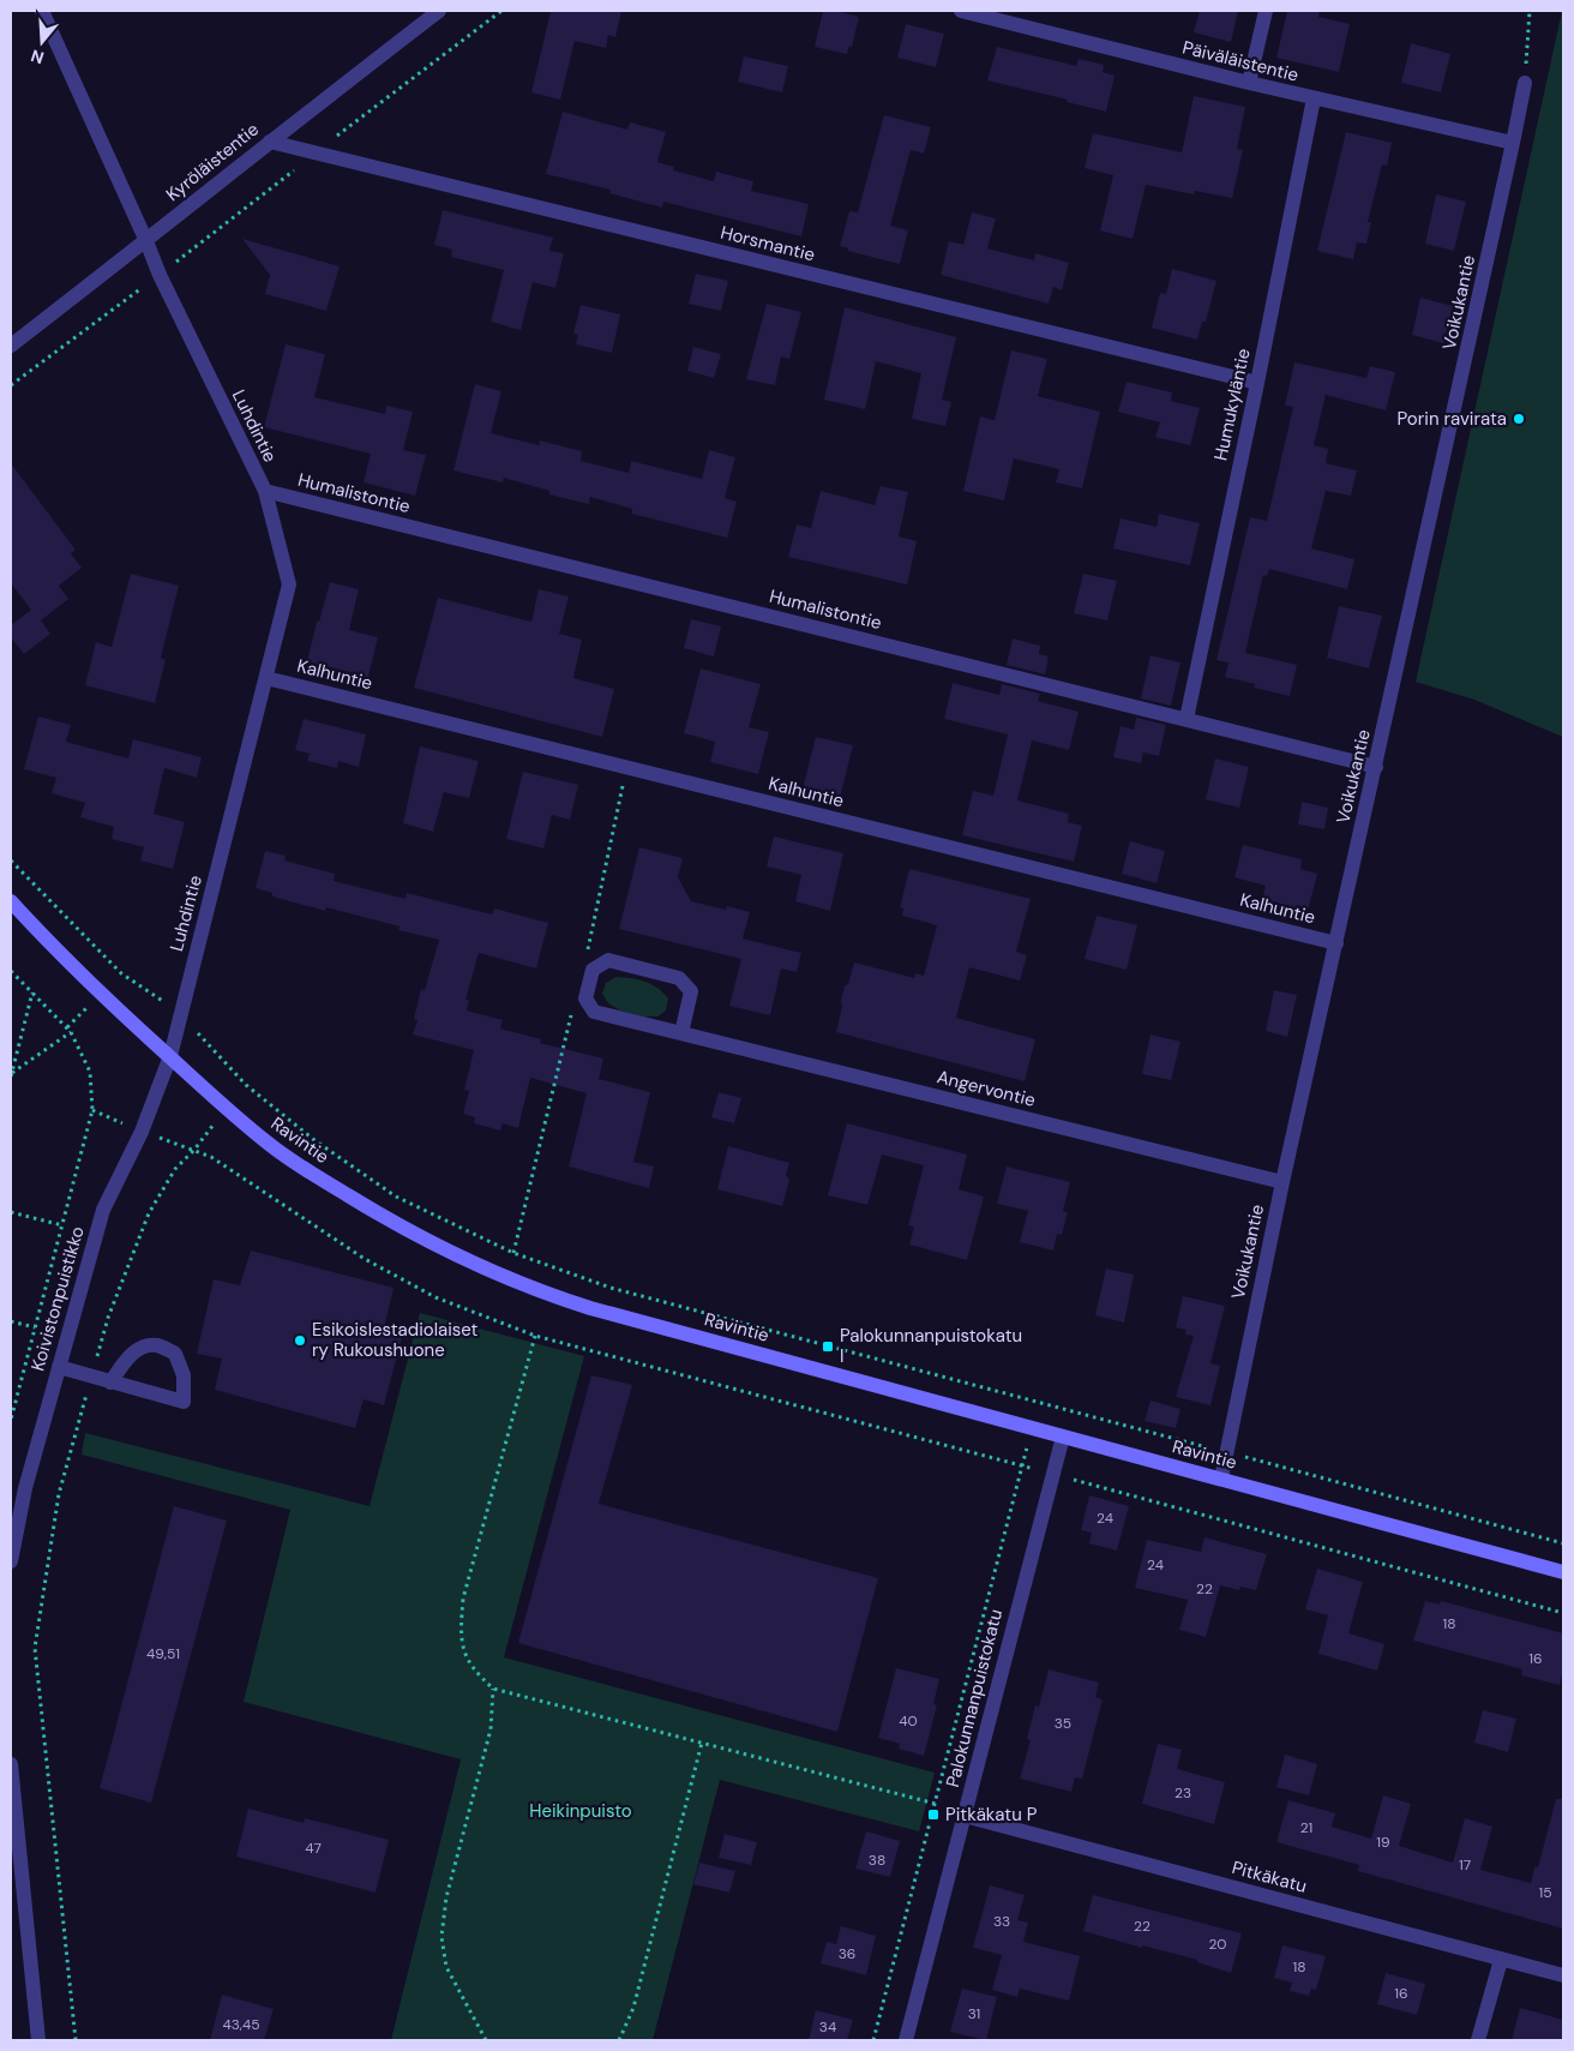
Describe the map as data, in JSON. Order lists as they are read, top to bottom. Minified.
{"streets":{"main road":["Ravintie"],"street":["Päiväläistentie","Kyröläistentie","Horsmantie","Voikukantie","Humukyläntie","Luhdintie","Humalistontie","Kalhuntie","Angervontie","Koivistonpuistikko","Palokunnanpuistokatu","Pitkäkatu"]},"crossings":[["Päiväläistentie","Voikukantie"],["Päiväläistentie","Humukyläntie"],["Kyröläistentie","Horsmantie"],["Kyröläistentie","Luhdintie"],["Horsmantie","Humukyläntie"],["Voikukantie","Humalistontie"],["Voikukantie","Kalhuntie"],["Voikukantie","Angervontie"],["Voikukantie","Ravintie"],["Humukyläntie","Humalistontie"],["Luhdintie","Humalistontie"],["Luhdintie","Kalhuntie"],["Luhdintie","Ravintie"],["Luhdintie","Koivistonpuistikko"],["Ravintie","Koivistonpuistikko"],["Ravintie","Palokunnanpuistokatu"],["Palokunnanpuistokatu","Pitkäkatu"]],"parks":["Heikinpuisto"],"places":{"other":["Porin ravirata","Esikoislestadiolaiset ry Rukoushuone"],"transit":["Palokunnanpuistokatu I","Pitkäkatu P"]},"house_numbers":["24","24","22","18","49,51","16","40","35","23","21","19","47","38","17","15","33","22","20","36","18","16","31","43,45","34"],"north":"bottom"}
